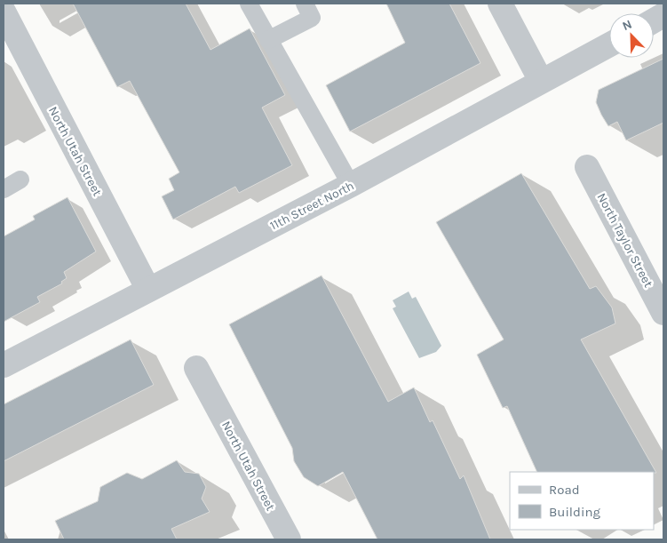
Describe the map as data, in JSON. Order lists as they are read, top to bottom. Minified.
{"streets":{"street":["North Utah Street","11th Street North","North Taylor Street"]},"crossings":[["North Utah Street","11th Street North"]],"legend":["Road","Building"],"north":"top left"}
